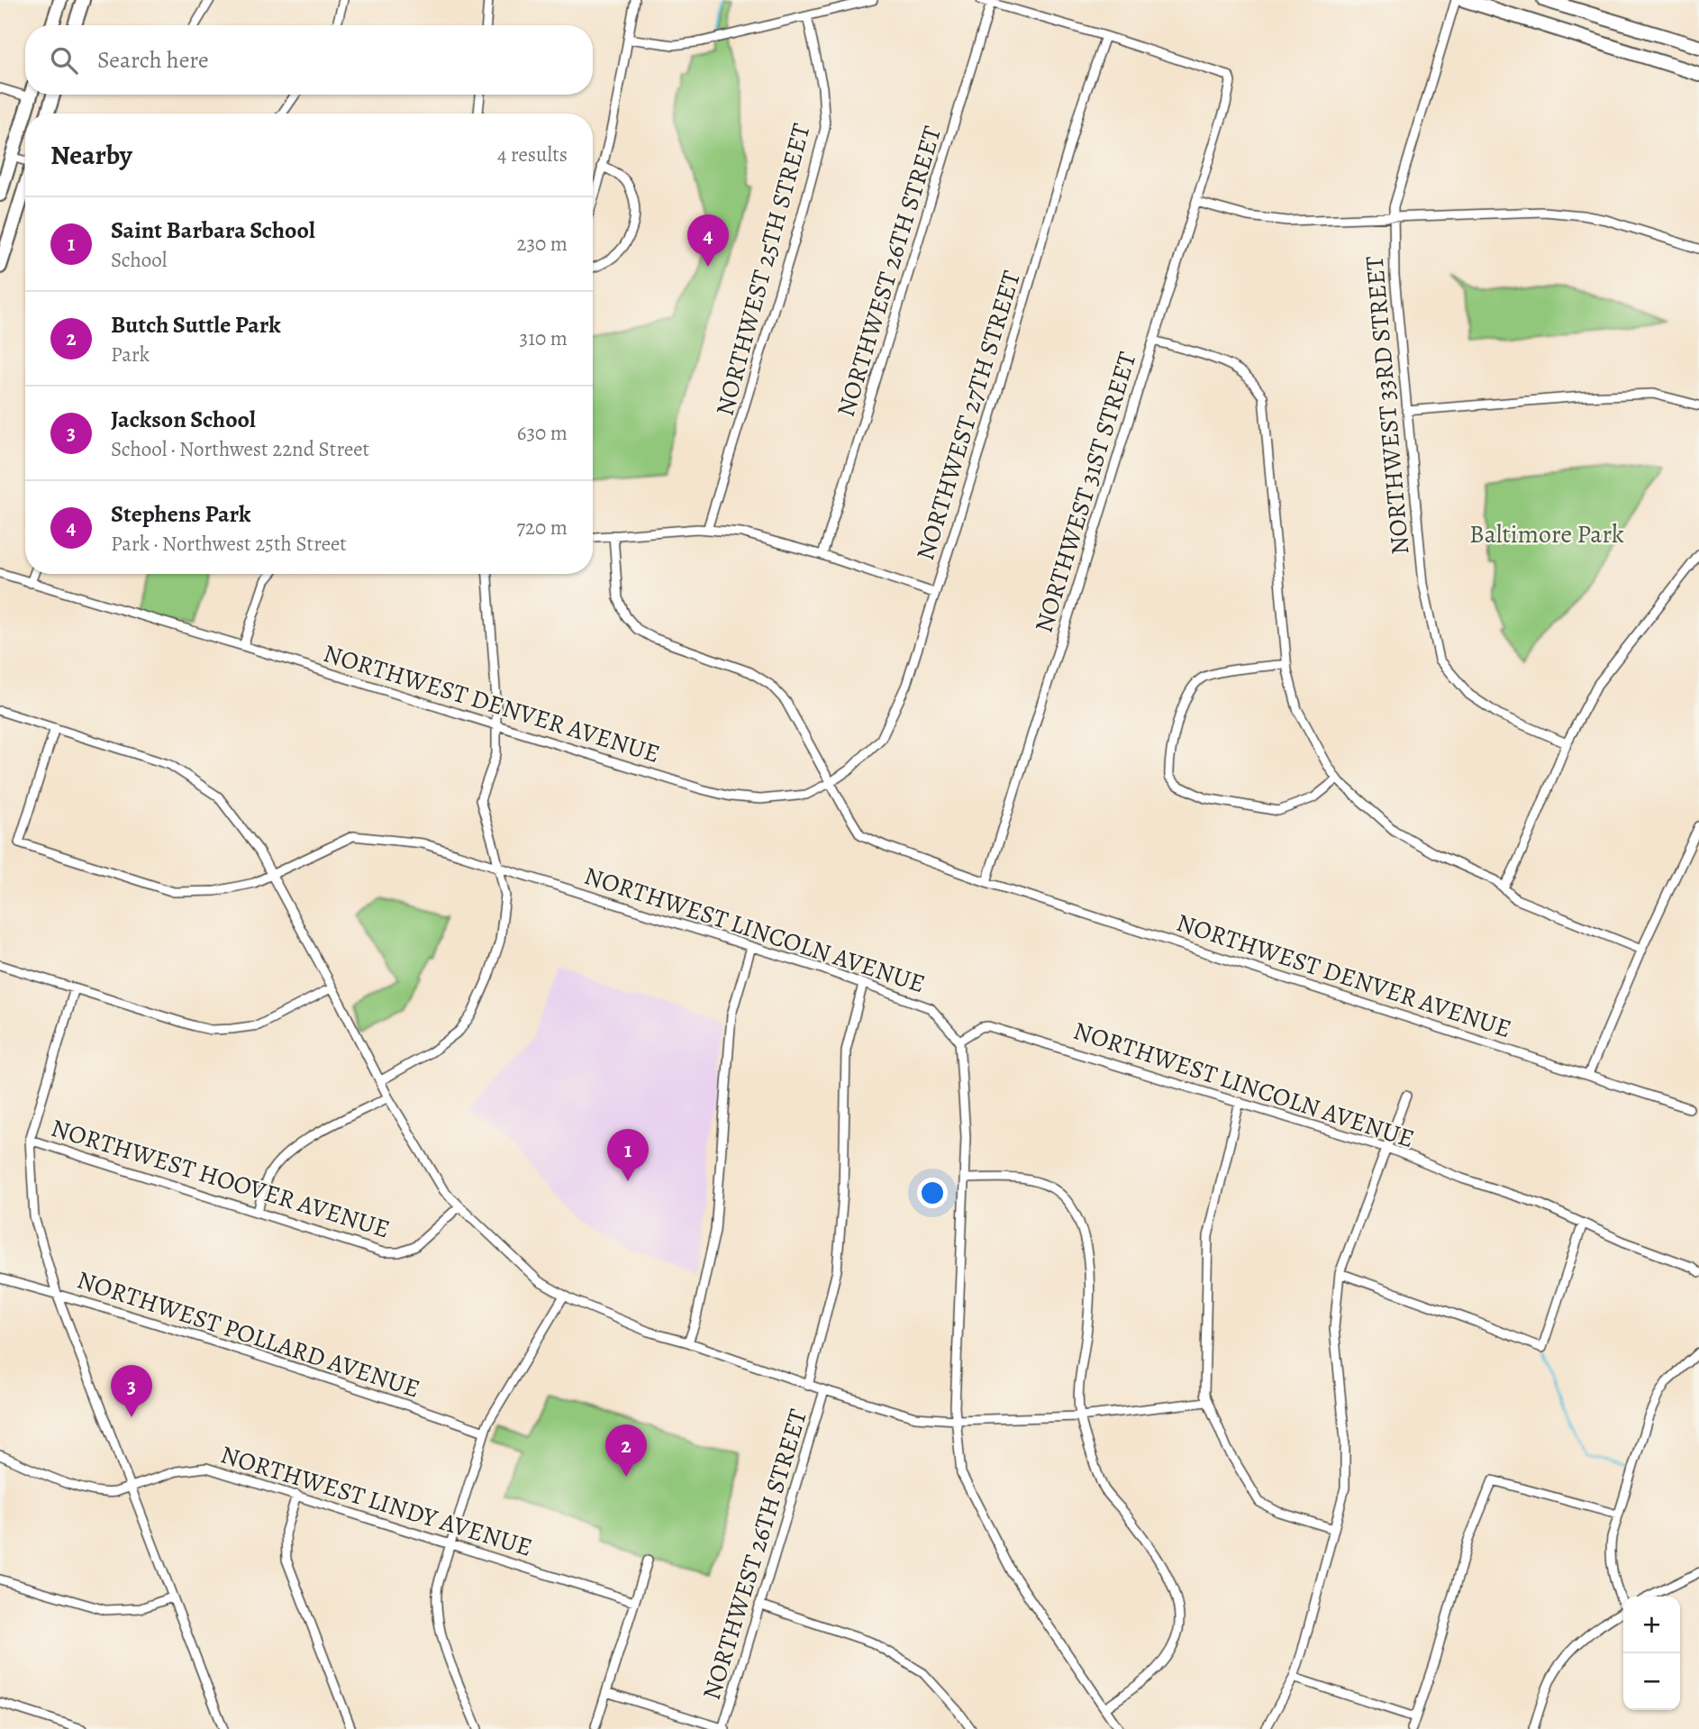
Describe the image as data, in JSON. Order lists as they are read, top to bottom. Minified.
{"streets":{"street":["NORTHWEST 25TH STREET","NORTHWEST 26TH STREET","NORTHWEST 33RD STREET","NORTHWEST 27TH STREET","NORTHWEST 31ST STREET","NORTHWEST DENVER AVENUE","NORTHWEST LINCOLN AVENUE","NORTHWEST HOOVER AVENUE","NORTHWEST POLLARD AVENUE","NORTHWEST LINDY AVENUE"]},"crossings":[["NORTHWEST 26TH STREET","NORTHWEST LINCOLN AVENUE"],["NORTHWEST 27TH STREET","NORTHWEST 31ST STREET"],["NORTHWEST 27TH STREET","NORTHWEST DENVER AVENUE"],["NORTHWEST 31ST STREET","NORTHWEST DENVER AVENUE"]],"parks":["Baltimore Park"],"page":{"search":"Search here","heading":["Nearby","4 results"],"list":[{"mark":"1","name":"Saint Barbara School","note":"School","value":"230 m"},{"mark":"2","name":"Butch Suttle Park","note":"Park","value":"310 m"},{"mark":"3","name":"Jackson School","note":"School · Northwest 22nd Street","value":"630 m"},{"mark":"4","name":"Stephens Park","note":"Park · Northwest 25th Street","value":"720 m"}],"pins":["4","1","3","2"],"map_buttons":["+","−"]}}
